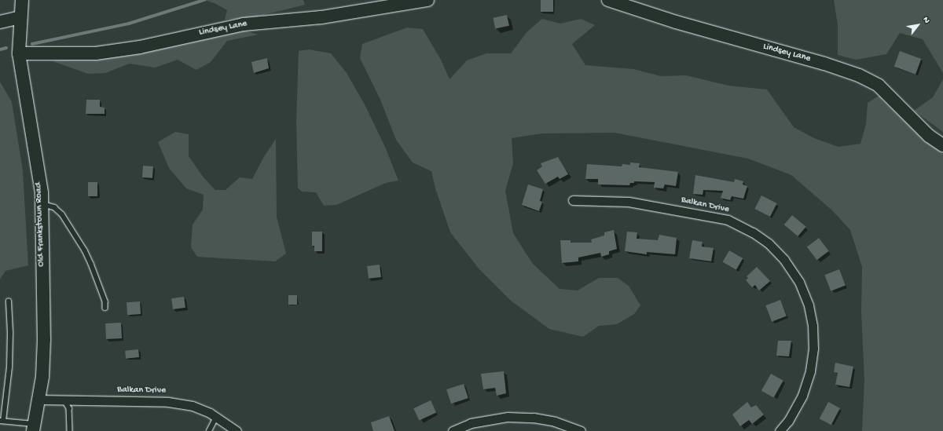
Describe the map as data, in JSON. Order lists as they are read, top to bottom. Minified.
{"streets":{"street":["Lindsey Lane","Balkan Drive","Old Frankstown Road"]},"crossings":[["Lindsey Lane","Old Frankstown Road"],["Balkan Drive","Old Frankstown Road"]],"north":"top right"}
